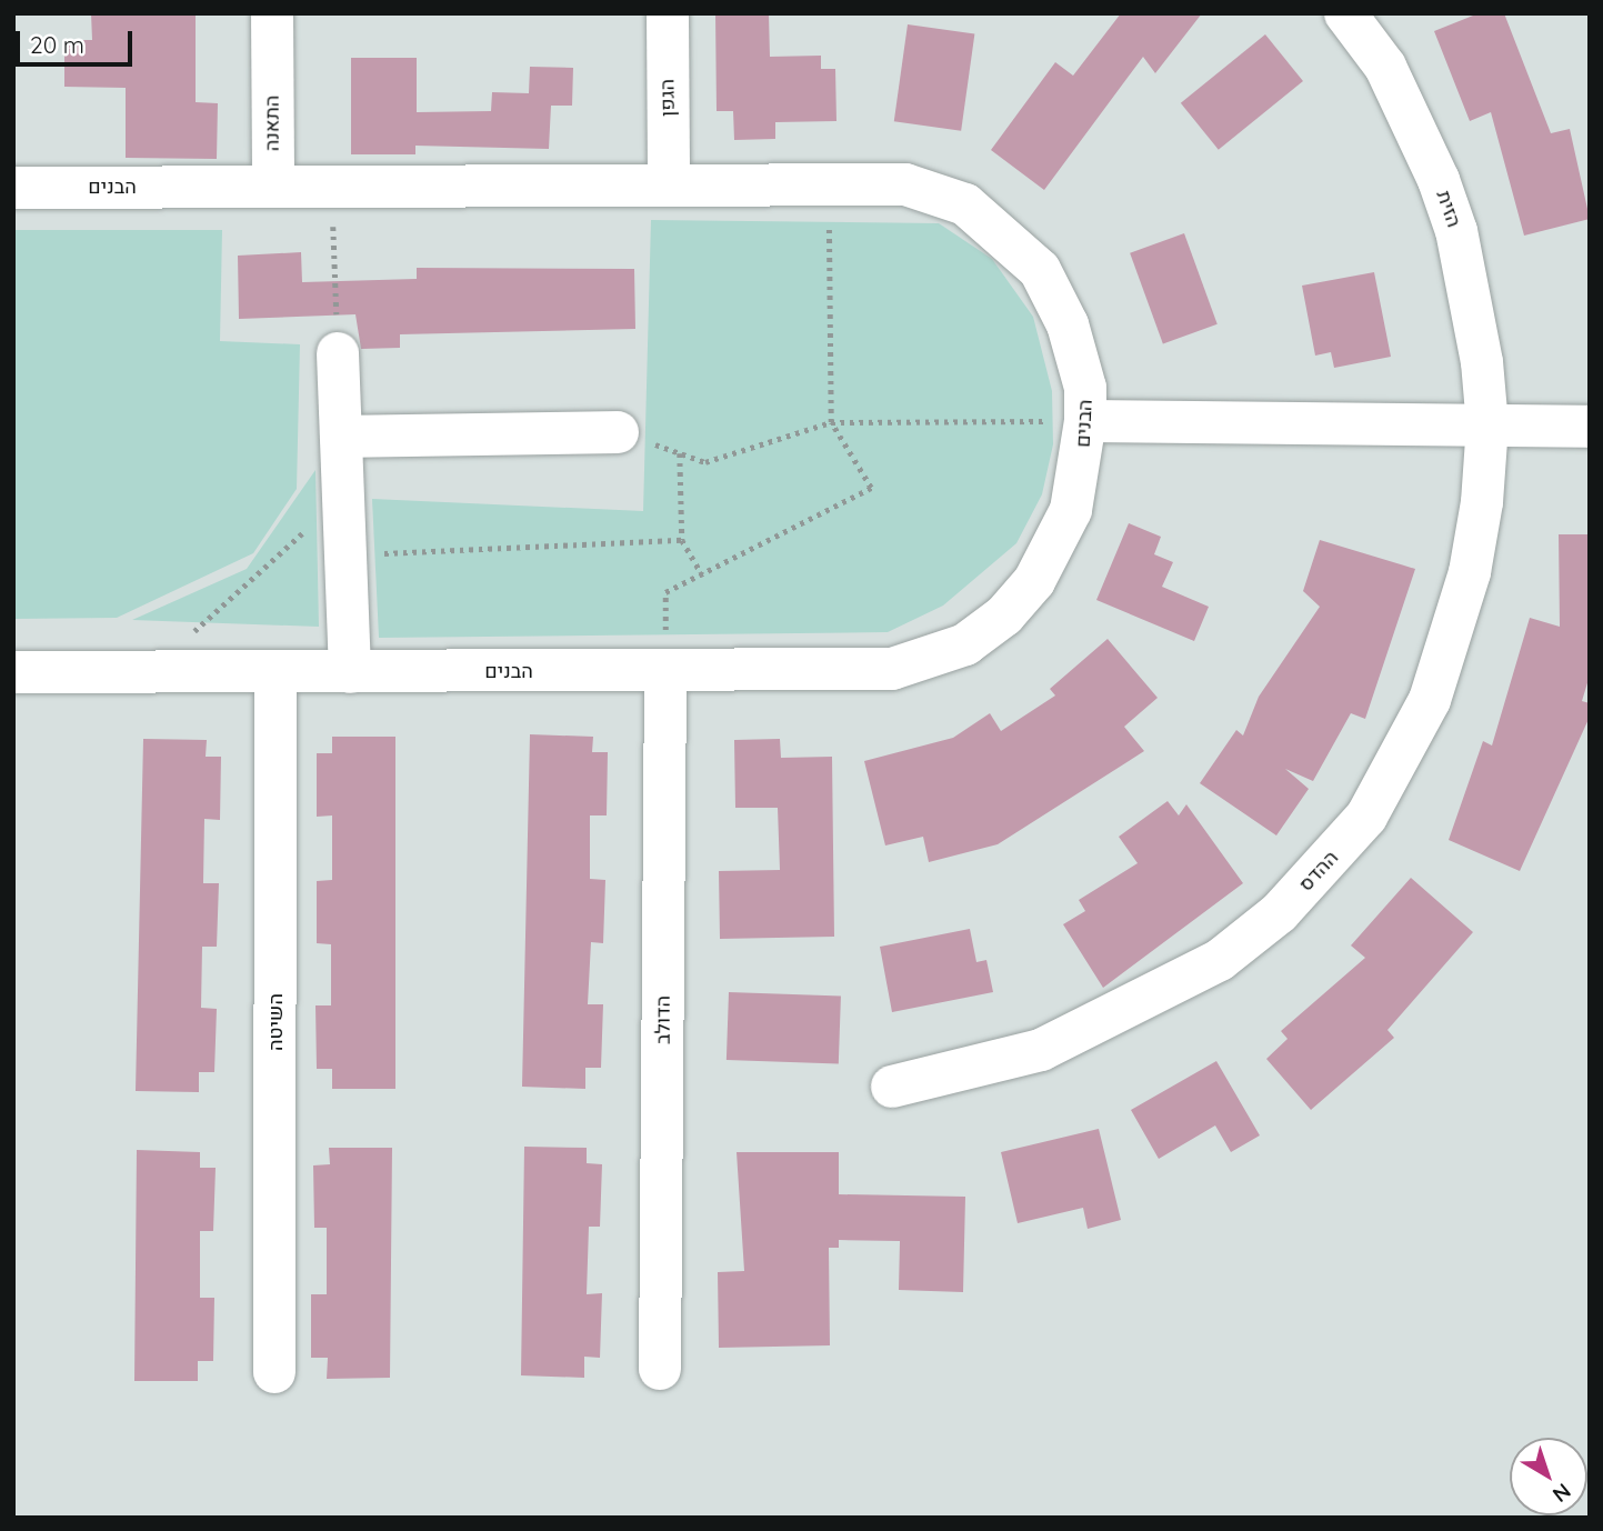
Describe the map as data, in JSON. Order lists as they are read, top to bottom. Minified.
{"streets":{"street":["הגפן","התאנה","הבנים","הזית","ההדס","הדולב","השיטה"]},"crossings":[["הגפן","הבנים"],["התאנה","הבנים"],["הבנים","הדולב"],["הבנים","השיטה"],["הזית","ההדס"]],"scale_bar":"20 m","north":"bottom right"}
